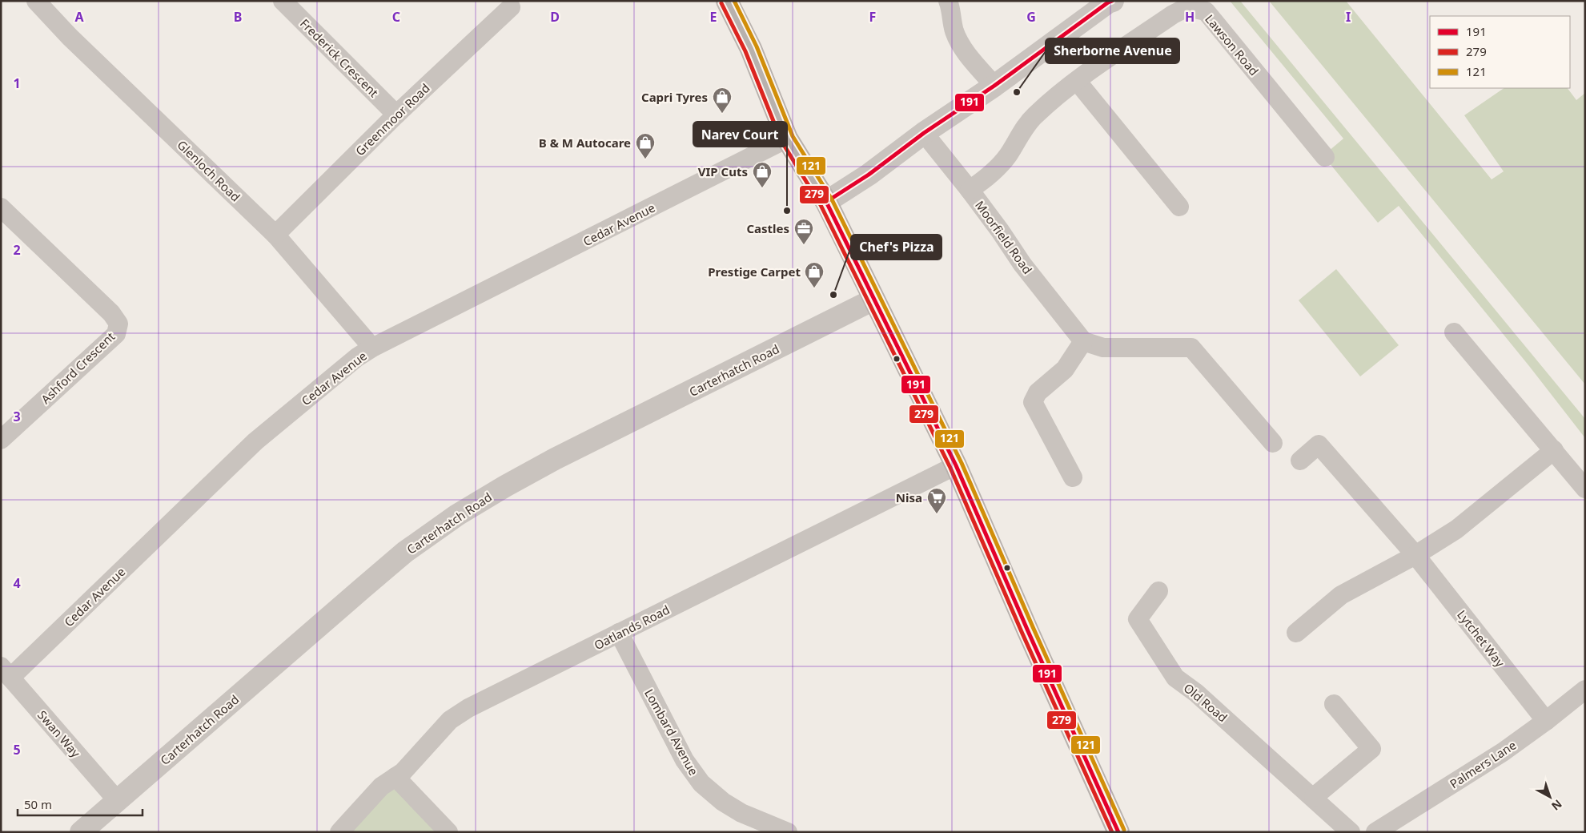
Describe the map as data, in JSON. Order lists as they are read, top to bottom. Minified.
{"streets":{"street":["Lawson Road","Frederick Crescent","Greenmoor Road","Glenloch Road","Cedar Avenue","Moorfield Road","Ashford Crescent","Carterhatch Road","Oatlands Road","Lytchet Way","Old Road","Lombard Avenue","Swan Way","Palmers Lane"]},"crossings":[["Lawson Road","Moorfield Road"],["Frederick Crescent","Greenmoor Road"],["Greenmoor Road","Glenloch Road"],["Glenloch Road","Cedar Avenue"],["Cedar Avenue","Swan Way"],["Carterhatch Road","Swan Way"],["Oatlands Road","Lombard Avenue"],["Lytchet Way","Palmers Lane"]],"places":{"other":["Sherborne Avenue","Narev Court","Chef's Pizza"],"shop":["Capri Tyres","B & M Autocare","VIP Cuts","Prestige Carpet"],"office":["Castles"],"supermarket":["Nisa"]},"lines":["transit line 191","transit line 121","transit line 279"],"legend":["191","279","121"],"scale_bar":"50 m","north":"bottom right","grid":{"columns":["A","B","C","D","E","F","G","H","I"],"rows":["1","2","3","4","5"]}}
